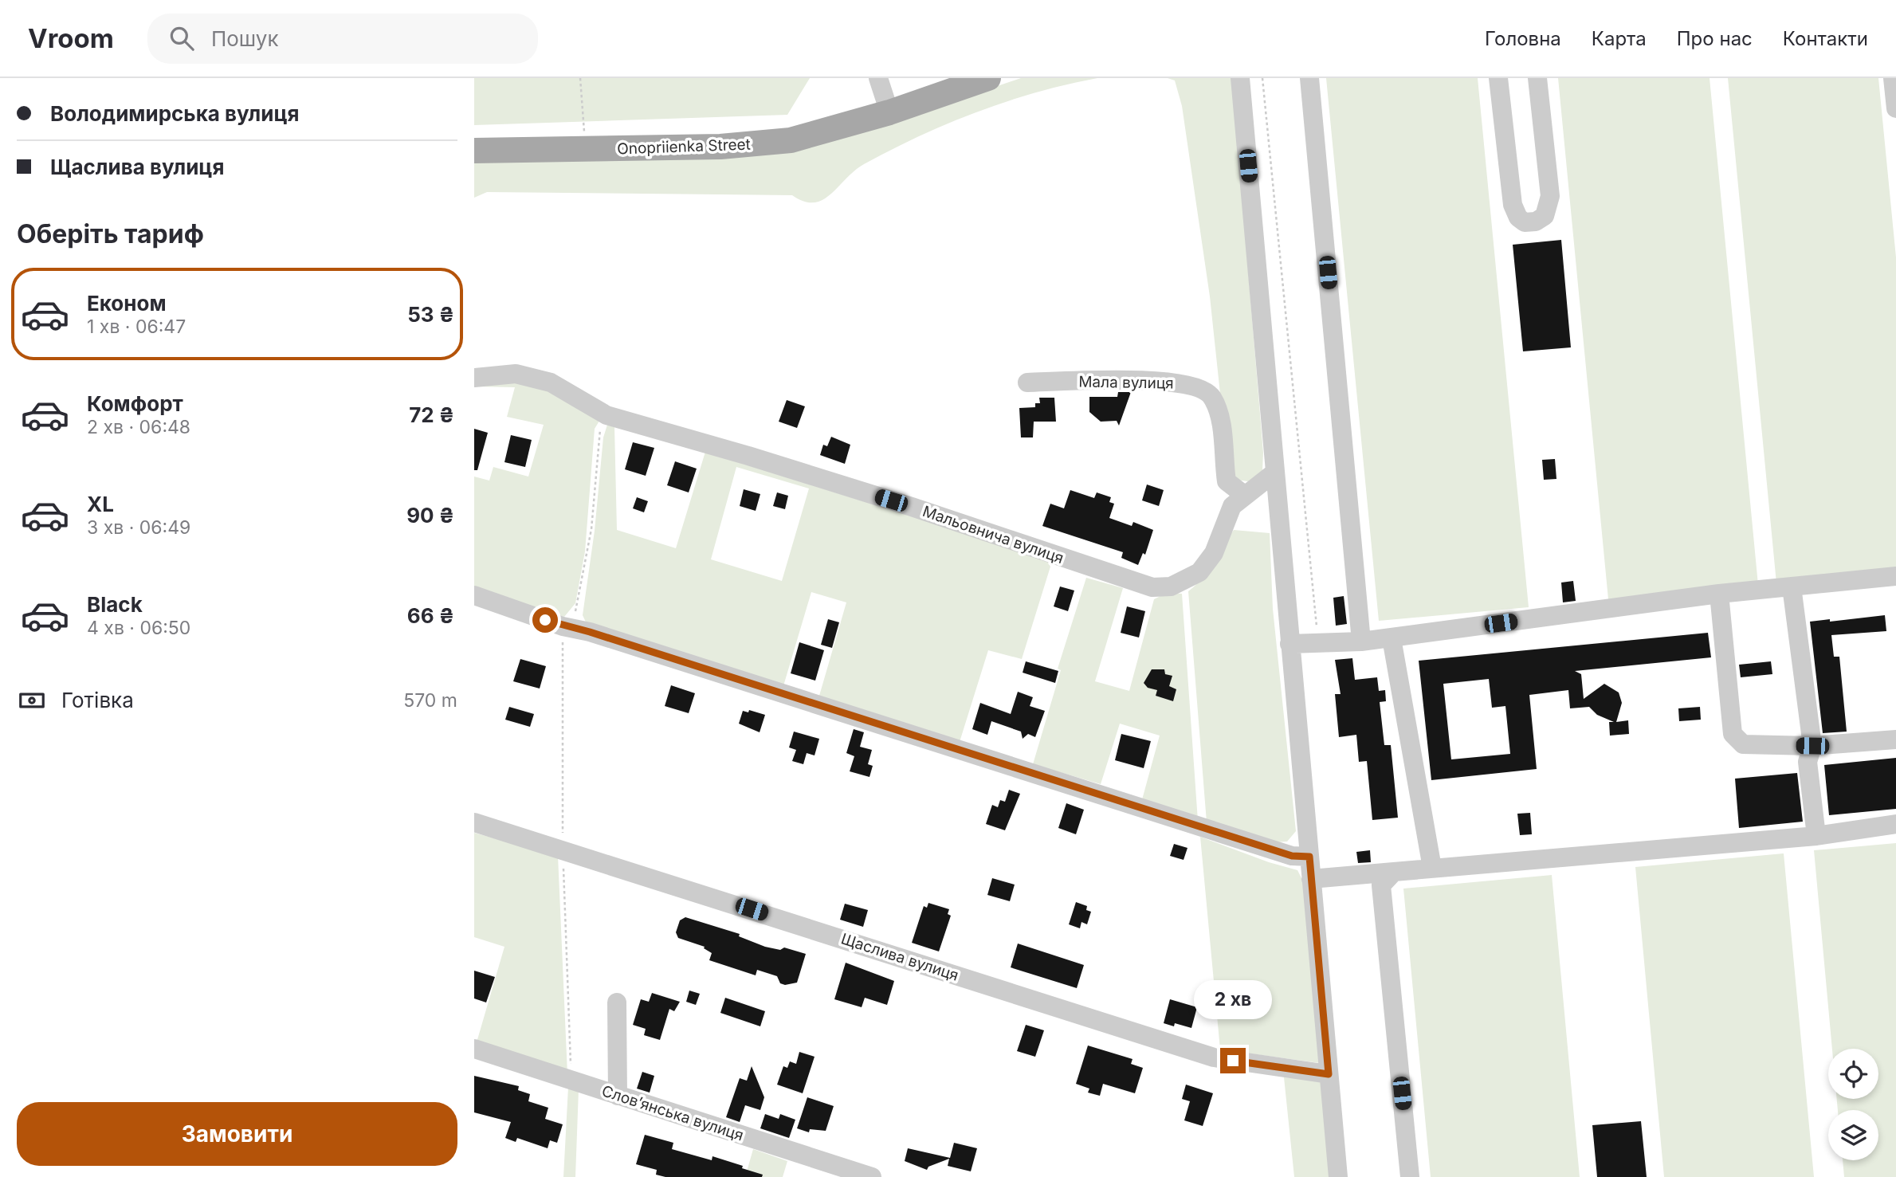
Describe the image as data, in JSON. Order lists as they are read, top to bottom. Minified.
{"streets":{"main road":["Onopriienka Street"],"street":["Мала вулиця","Мальовнича вулиця","Щаслива вулиця","Словʼянська вулиця"]},"crossings":[["Мала вулиця","Мальовнича вулиця"]],"page":{"header":"Vroom","search":"Пошук","nav":["Головна","Карта","Про нас","Контакти"],"banner":["Володимирська вулиця","Щаслива вулиця"],"heading":"Оберіть тариф","list":[{"name":"Економ","note":"1 хв · 06:47","value":"53 ₴"},{"name":"Комфорт","note":"2 хв · 06:48","value":"72 ₴"},{"name":"XL","note":"3 хв · 06:49","value":"90 ₴"},{"name":"Black","note":"4 хв · 06:50","value":"66 ₴"}],"pay":["Готівка","570 m"],"bubble":"2 хв","buttons":"Замовити"}}
